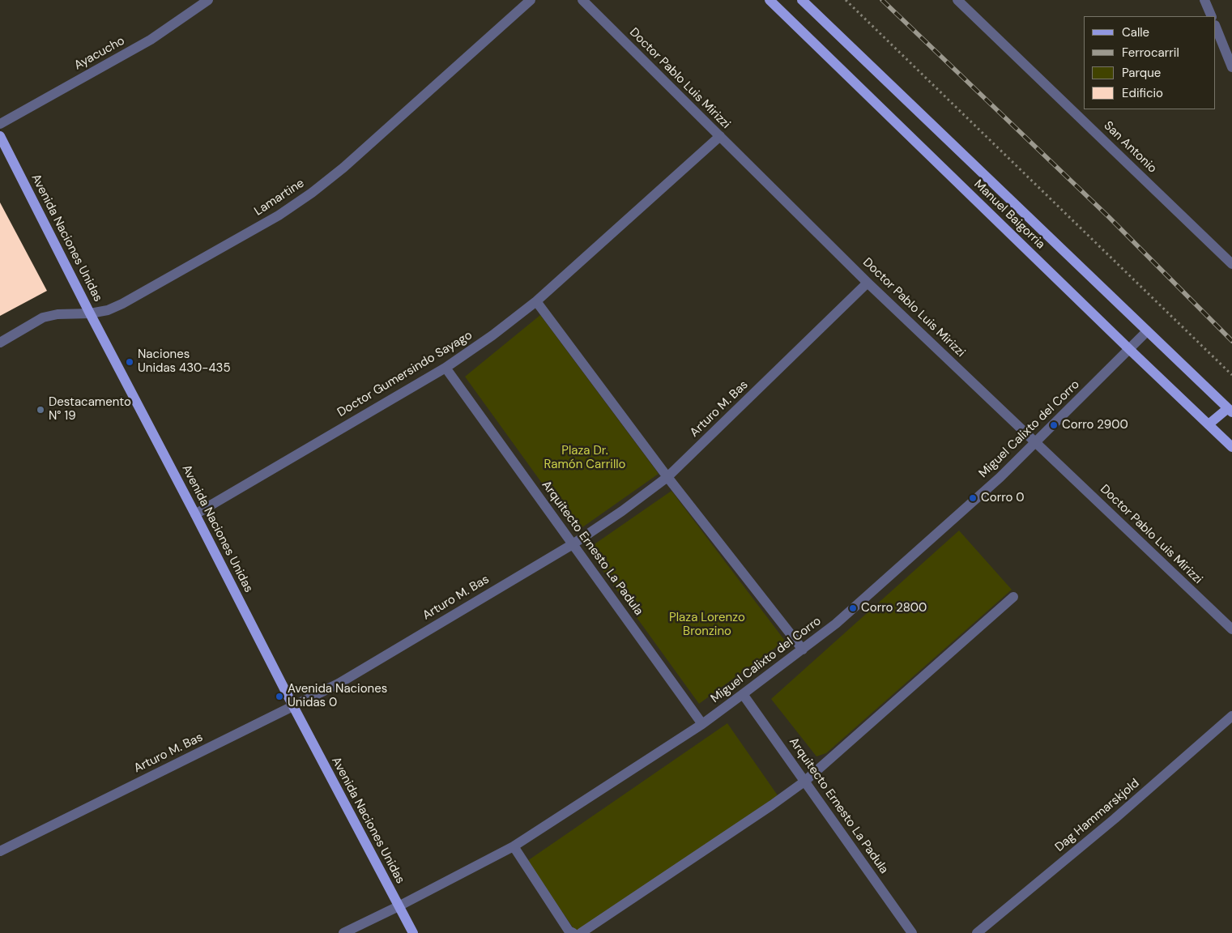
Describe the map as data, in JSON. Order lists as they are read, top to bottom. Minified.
{"streets":{"main road":["Manuel Baigorria","Avenida Naciones Unidas"],"street":["Ayacucho","Doctor Pablo Luis Mirizzi","San Antonio","Lamartine","Doctor Gumersindo Sayago","Arturo M. Bas","Miguel Calixto del Corro","Arquitecto Ernesto La Padula","Dag Hammarskjold"]},"crossings":[["Doctor Pablo Luis Mirizzi","Doctor Gumersindo Sayago"],["Doctor Pablo Luis Mirizzi","Arturo M. Bas"],["Doctor Pablo Luis Mirizzi","Miguel Calixto del Corro"],["Lamartine","Avenida Naciones Unidas"],["Manuel Baigorria","Miguel Calixto del Corro"],["Avenida Naciones Unidas","Doctor Gumersindo Sayago"],["Avenida Naciones Unidas","Arturo M. Bas"],["Avenida Naciones Unidas","Miguel Calixto del Corro"],["Doctor Gumersindo Sayago","Arquitecto Ernesto La Padula"],["Arturo M. Bas","Arquitecto Ernesto La Padula"],["Miguel Calixto del Corro","Arquitecto Ernesto La Padula"]],"parks":["Plaza Dr. Ramón Carrillo","Plaza Lorenzo Bronzino"],"places":["Naciones Unidas 430-435","Destacamento N° 19","Corro 2900","Corro 0","Corro 2800","Avenida Naciones Unidas 0"],"legend":["Calle","Ferrocarril","Parque","Edificio"]}
